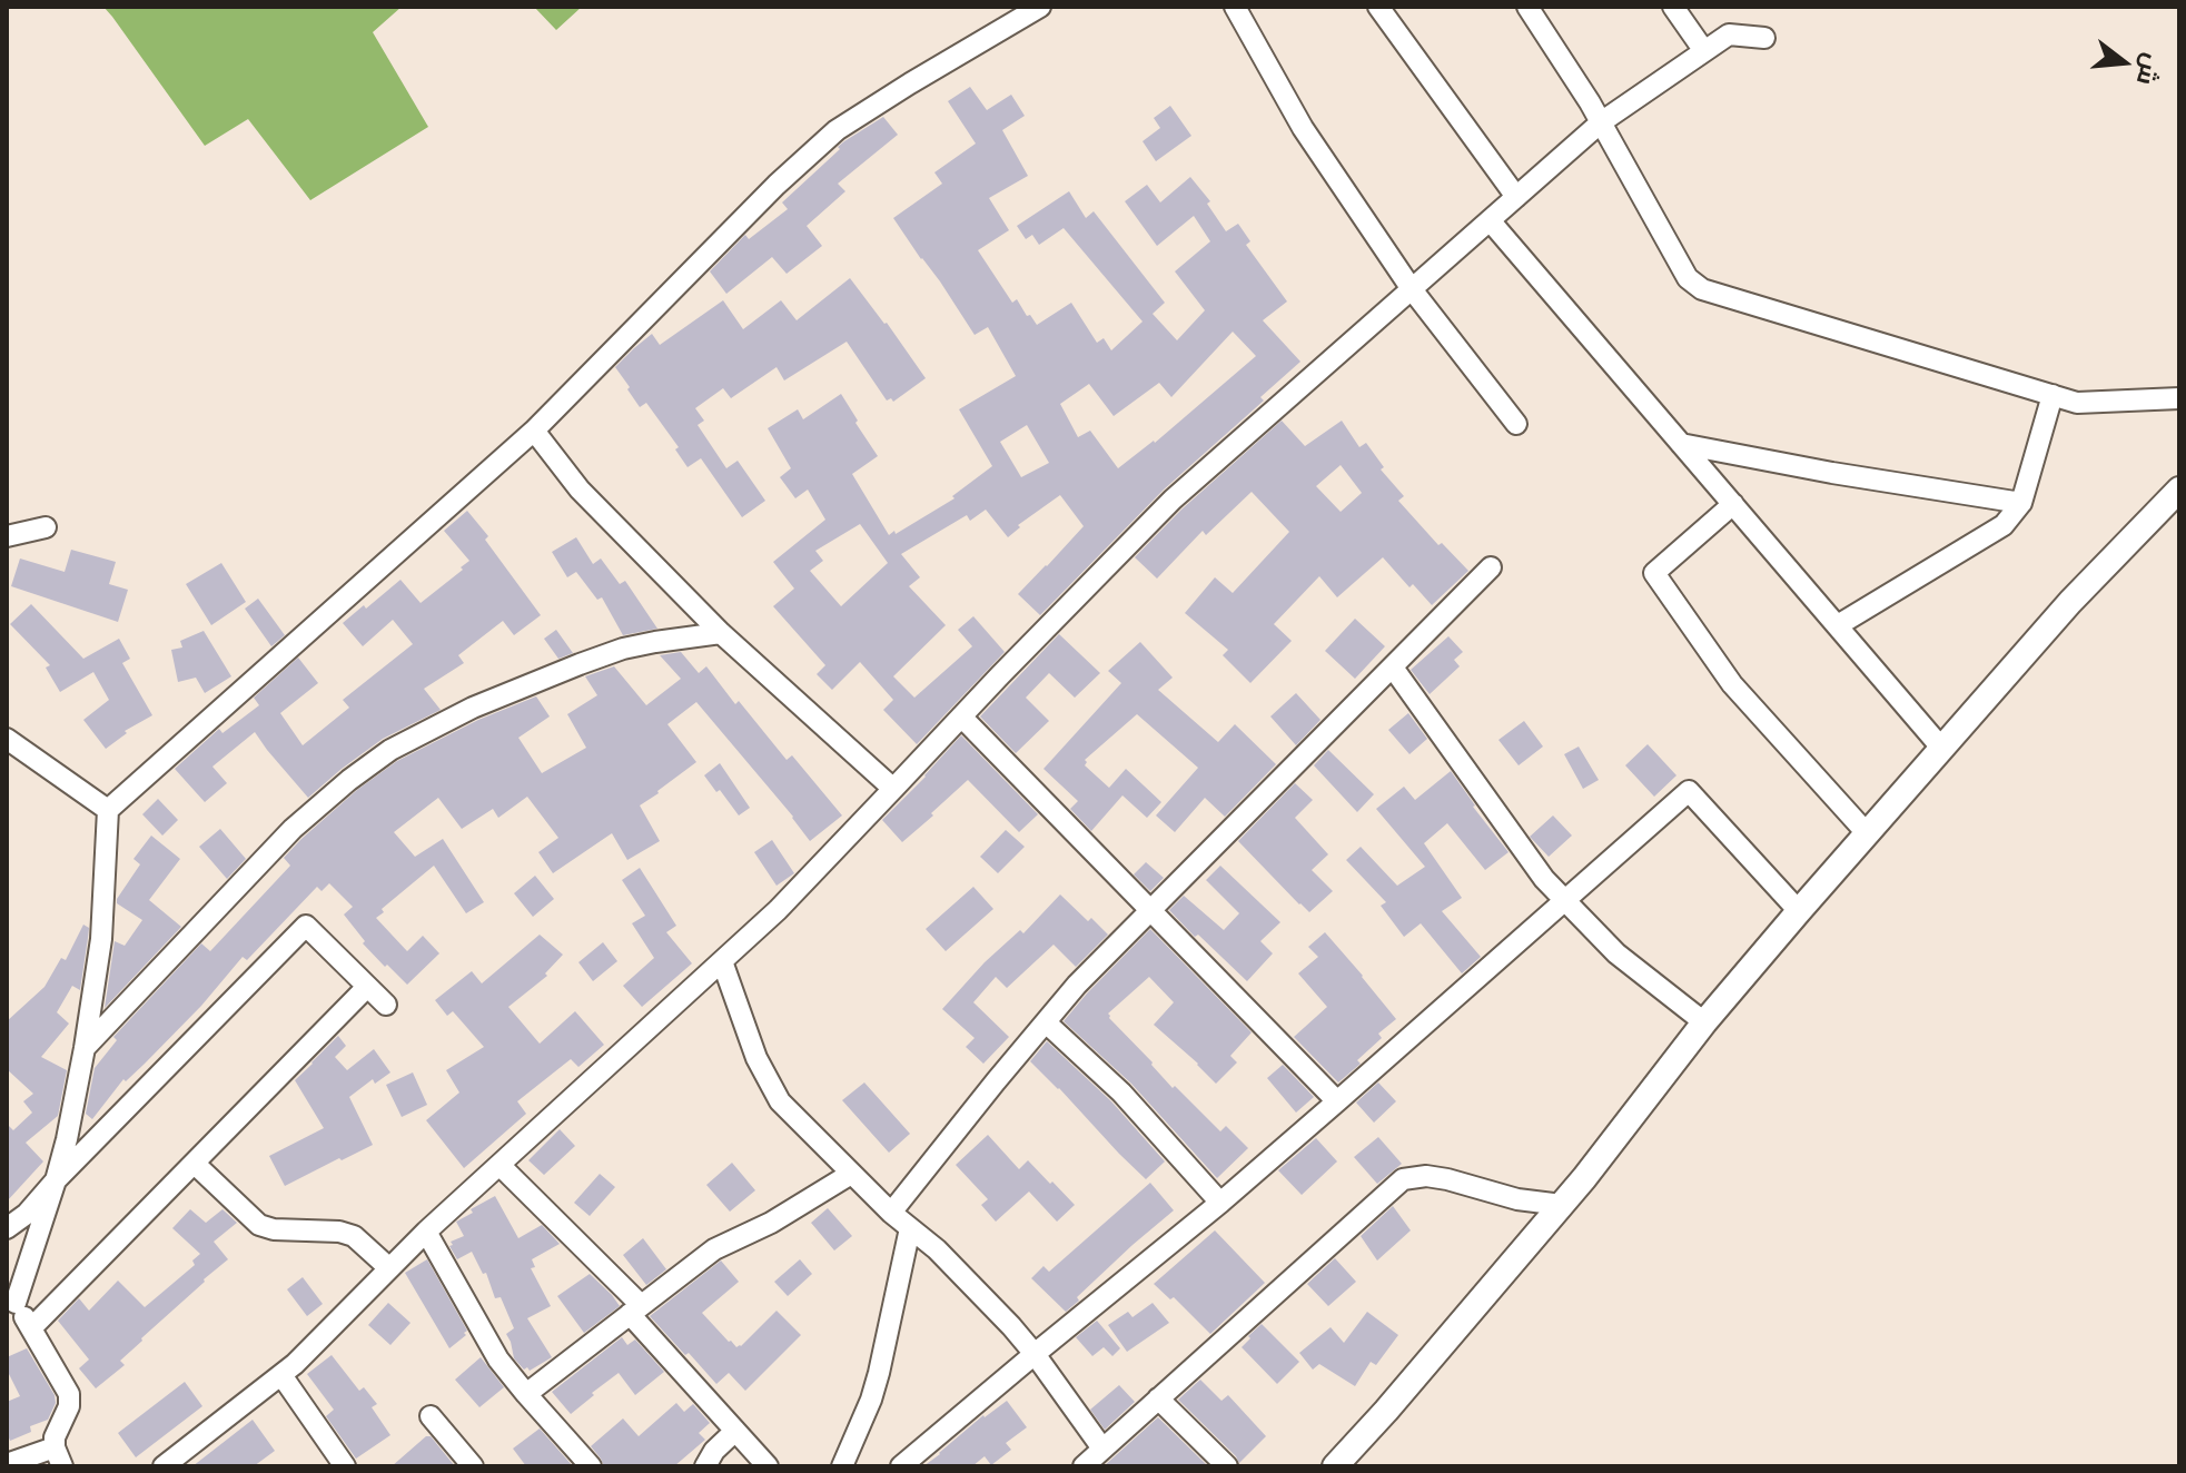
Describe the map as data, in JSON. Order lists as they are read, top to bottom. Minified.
{"north":"right"}
